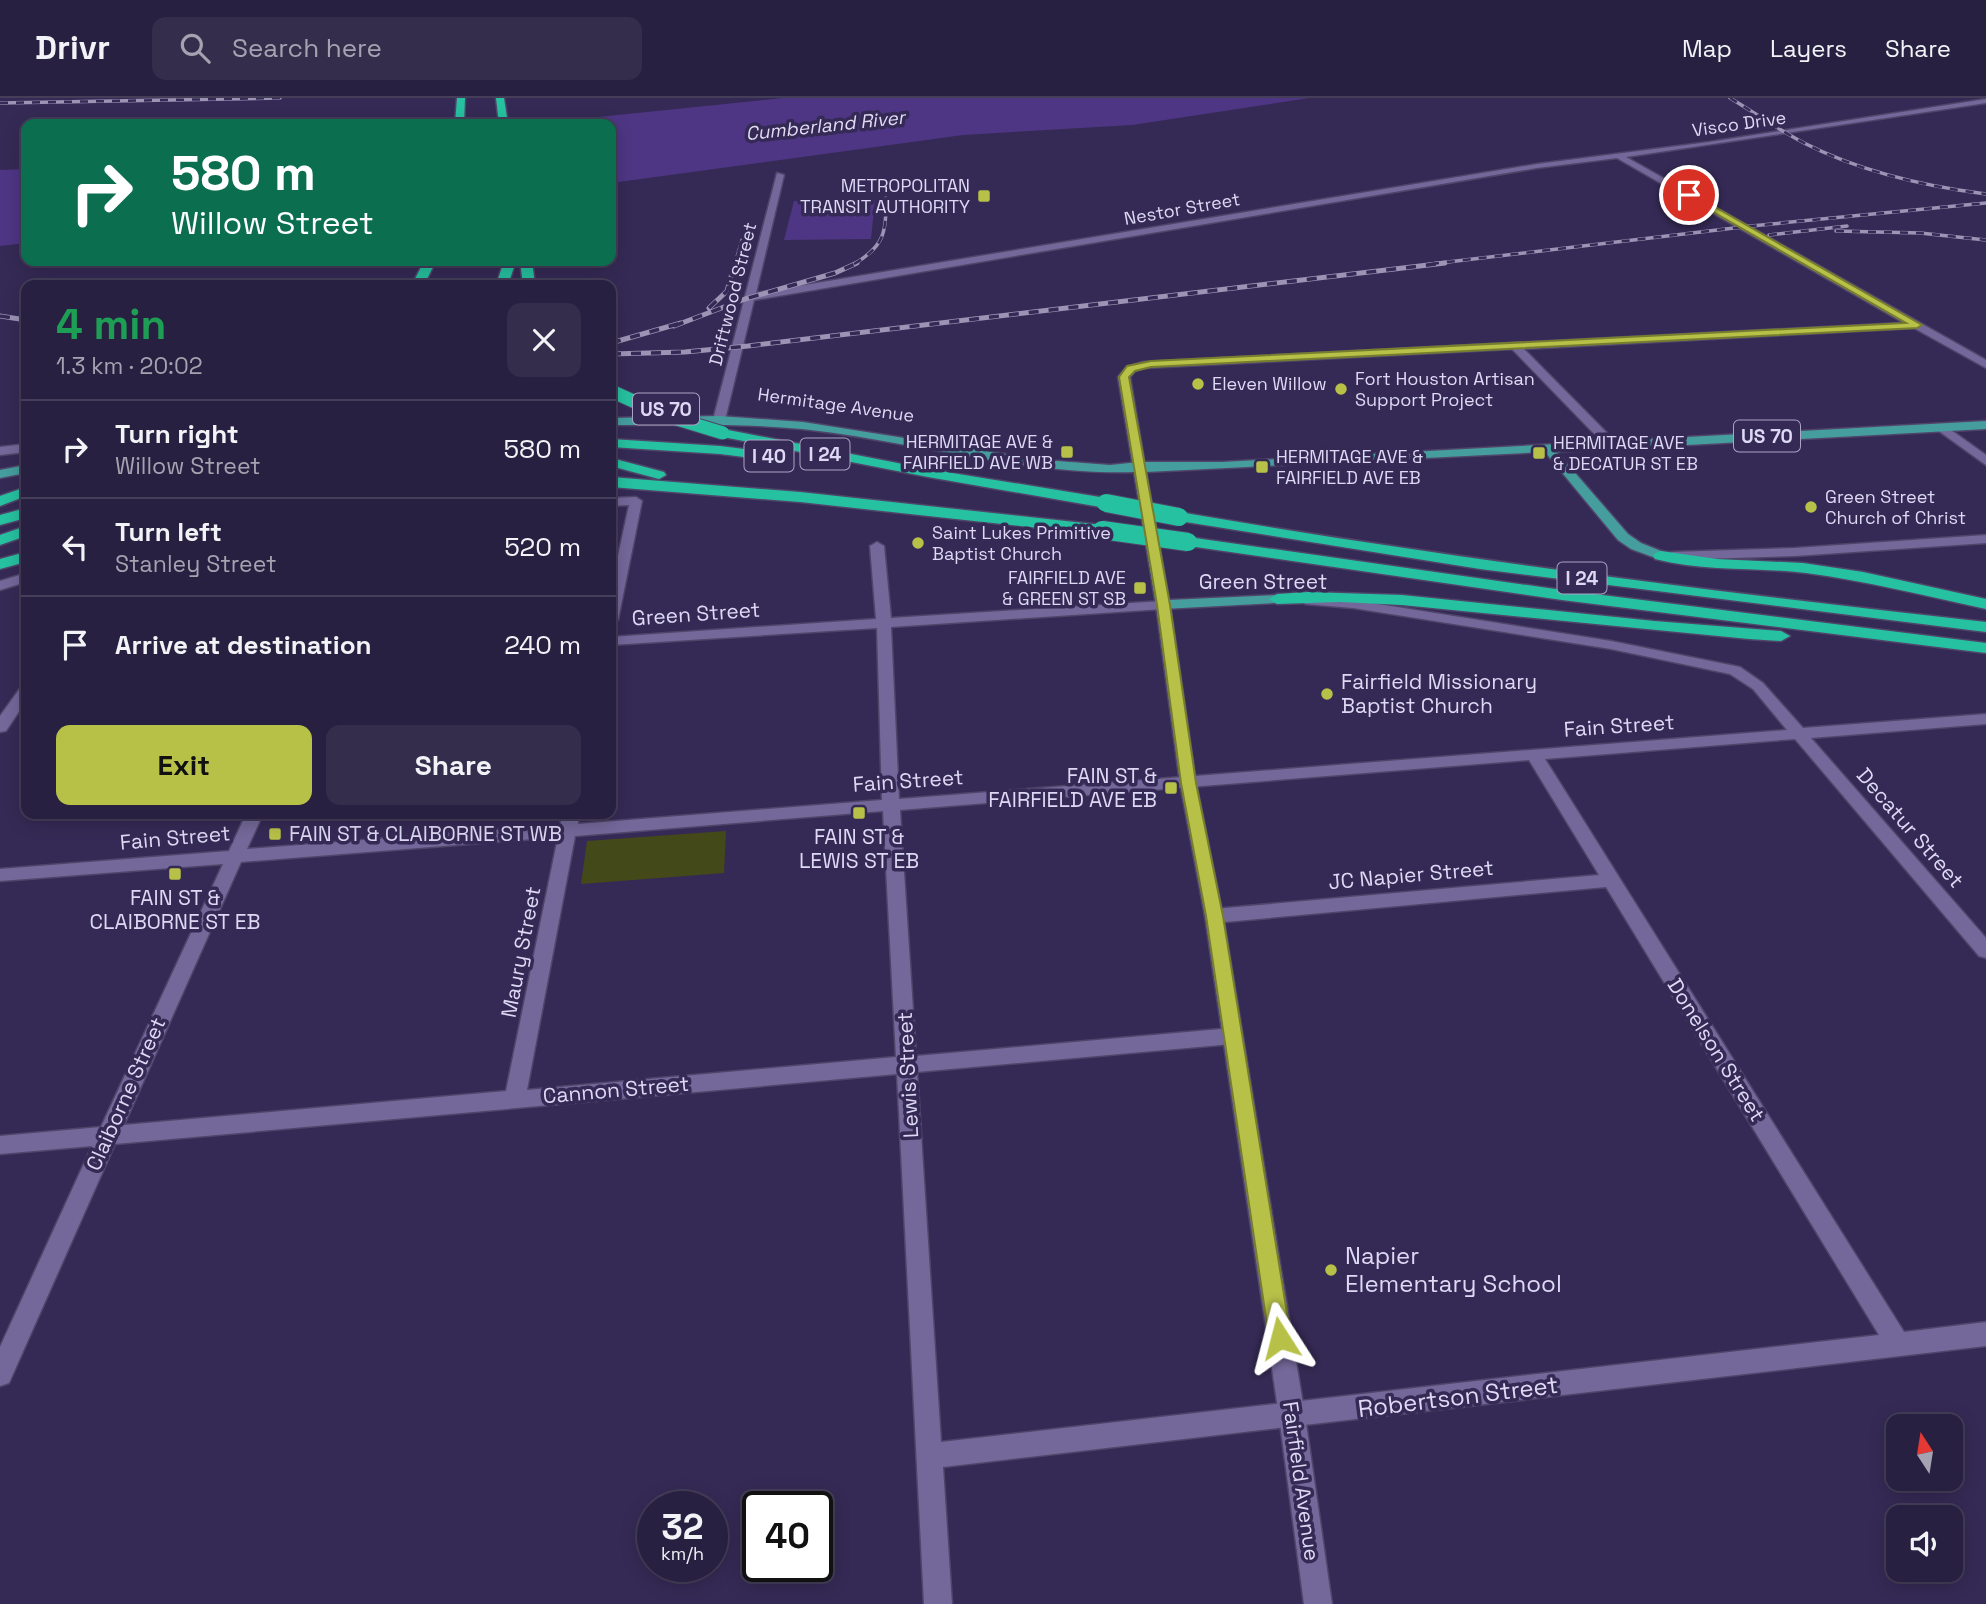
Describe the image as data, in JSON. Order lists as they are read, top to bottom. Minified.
{"streets":{"highway":["I 24","I 40"],"main road":["Hermitage Avenue","US 70","Green Street","Fairfield Avenue"],"street":["Visco Drive","Nestor Street","Driftwood Street","Fain Street","Decatur Street","JC Napier Street","Maury Street","Donelson Street","Lewis Street","Cannon Street","Claiborne Street","Robertson Street"]},"crossings":[["Visco Drive","Nestor Street"],["Nestor Street","Driftwood Street"],["Driftwood Street","Hermitage Avenue"],["Driftwood Street","I 24"],["Hermitage Avenue","I 24"],["Hermitage Avenue","Fairfield Avenue"],["I 24","I 40"],["Green Street","Fain Street"],["Green Street","Decatur Street"],["Green Street","Lewis Street"],["Green Street","Fairfield Avenue"],["Fain Street","Decatur Street"],["Fain Street","Maury Street"],["Fain Street","Donelson Street"],["Fain Street","Lewis Street"],["Fain Street","Claiborne Street"],["Fain Street","Fairfield Avenue"],["JC Napier Street","Donelson Street"],["JC Napier Street","Fairfield Avenue"],["Maury Street","Cannon Street"],["Donelson Street","Robertson Street"],["Lewis Street","Cannon Street"],["Lewis Street","Robertson Street"],["Cannon Street","Claiborne Street"],["Cannon Street","Fairfield Avenue"],["Robertson Street","Fairfield Avenue"]],"water":["Cumberland River"],"places":{"transit":["METROPOLITAN TRANSIT AUTHORITY","HERMITAGE AVE & FAIRFIELD AVE WB","HERMITAGE AVE & DECATUR ST EB","HERMITAGE AVE & FAIRFIELD AVE EB","FAIRFIELD AVE & GREEN ST SB","FAIN ST & FAIRFIELD AVE EB","FAIN ST & LEWIS ST EB","FAIN ST & CLAIBORNE ST WB","FAIN ST & CLAIBORNE ST EB"],"other":["Eleven Willow","Fort Houston Artisan Support Project","Green Street Church of Christ","Saint Lukes Primitive Baptist Church","Fairfield Missionary Baptist Church","Napier Elementary School"]},"north":"top","page":{"header":"Drivr","search":"Search here","nav":["Map","Layers","Share"],"turn":["580 m","Willow Street"],"heading":["4 min","1.3 km · 20:02"],"list":[{"name":"Turn right","note":"Willow Street","value":"580 m"},{"name":"Turn left","note":"Stanley Street","value":"520 m"},{"name":"Arrive at destination","value":"240 m"}],"buttons":["Exit","Share"],"speed":"32 km/h","limit":"40"}}
